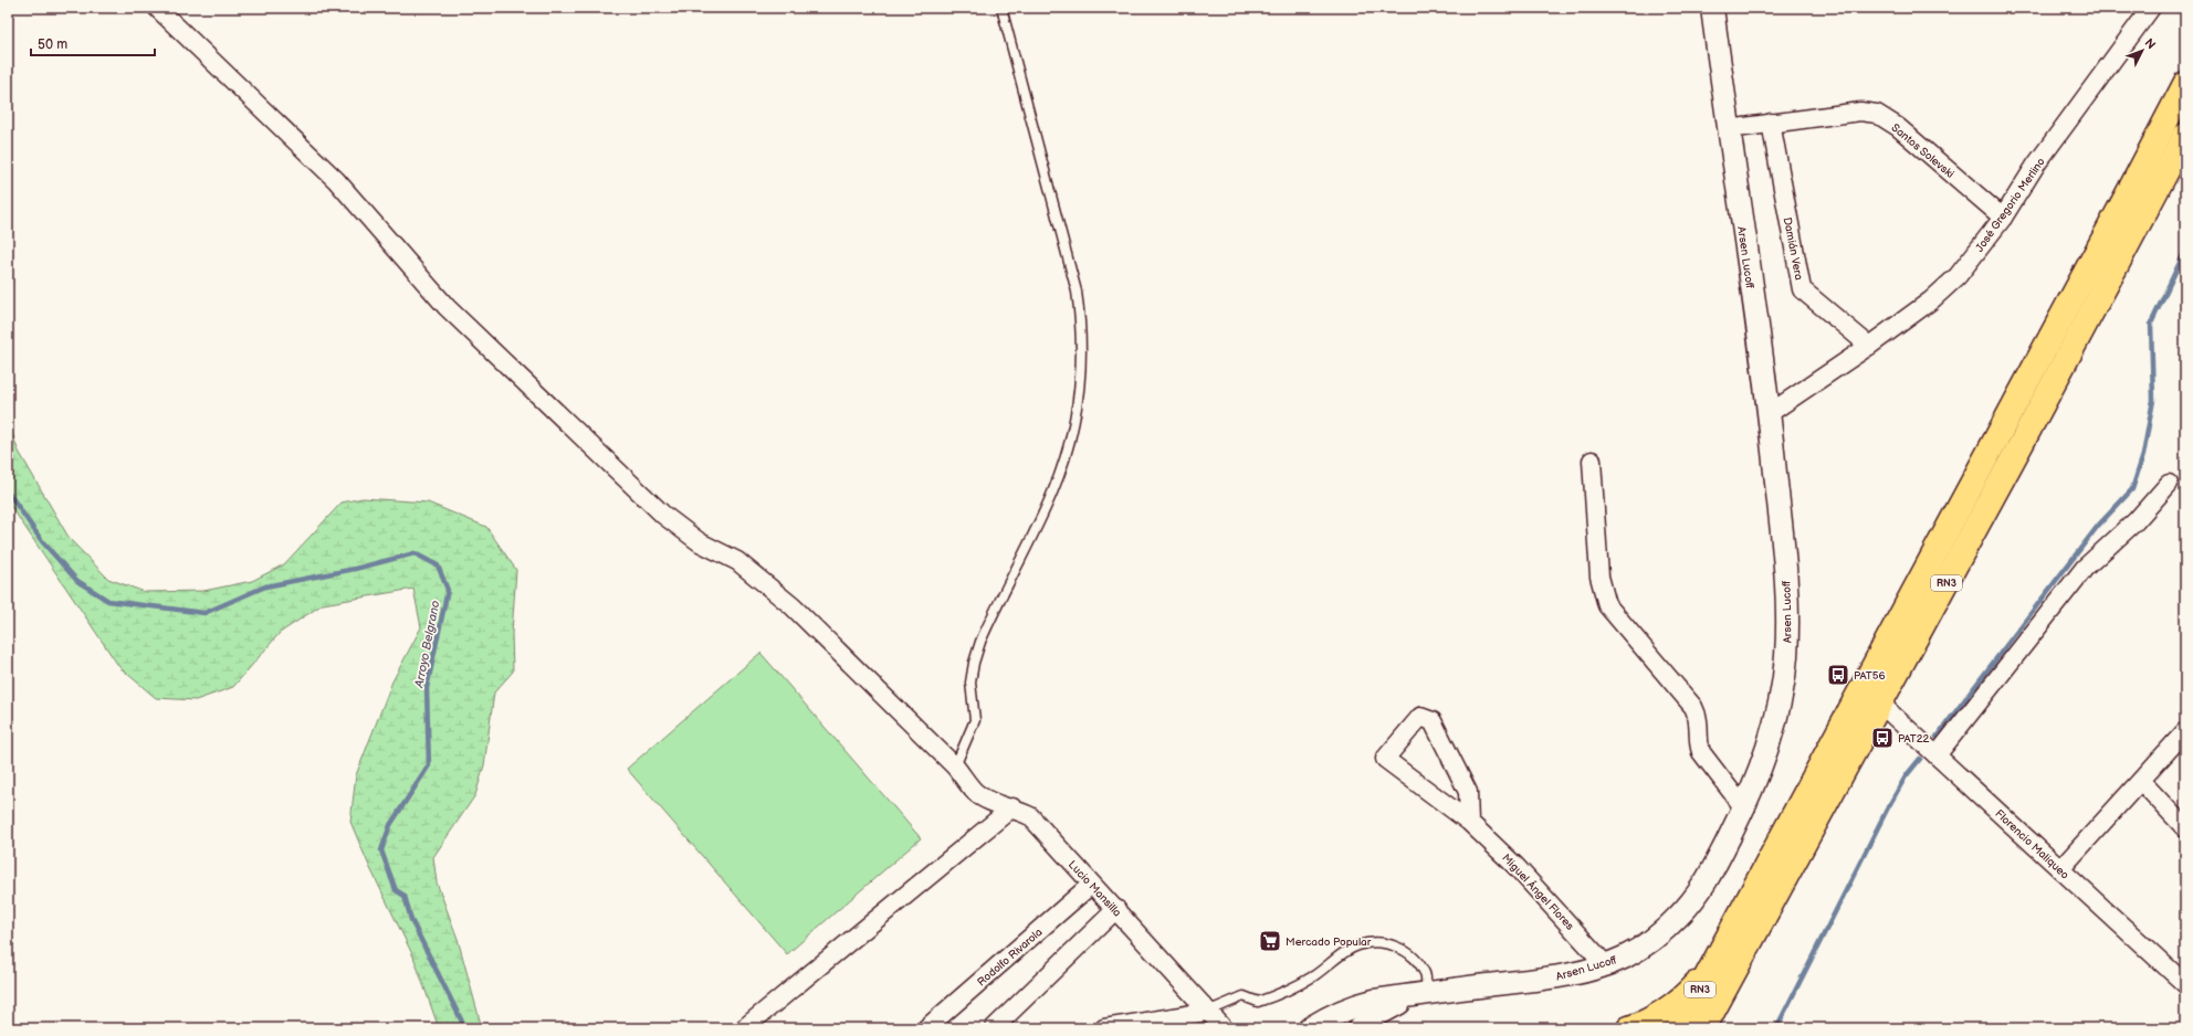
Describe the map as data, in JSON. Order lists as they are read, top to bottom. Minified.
{"streets":{"highway":["RN3"],"street":["Santos Solevski","José Gregorio Merlino","Damián Vera","Arsen Lucoff","Florencio Maliqueo","Lucio Mansilla","Miguel Ángel Flores","Rodolfo Rivarola"]},"crossings":[["Santos Solevski","José Gregorio Merlino"],["Santos Solevski","Damián Vera"],["Santos Solevski","Arsen Lucoff"],["José Gregorio Merlino","Damián Vera"],["José Gregorio Merlino","Arsen Lucoff"],["Arsen Lucoff","Miguel Ángel Flores"],["RN3","Florencio Maliqueo"],["Lucio Mansilla","Rodolfo Rivarola"]],"water":["Arroyo Belgrano"],"places":{"bus stop":["PAT56","PAT22"],"supermarket":["Mercado Popular"]},"scale_bar":"50 m","north":"top right"}
